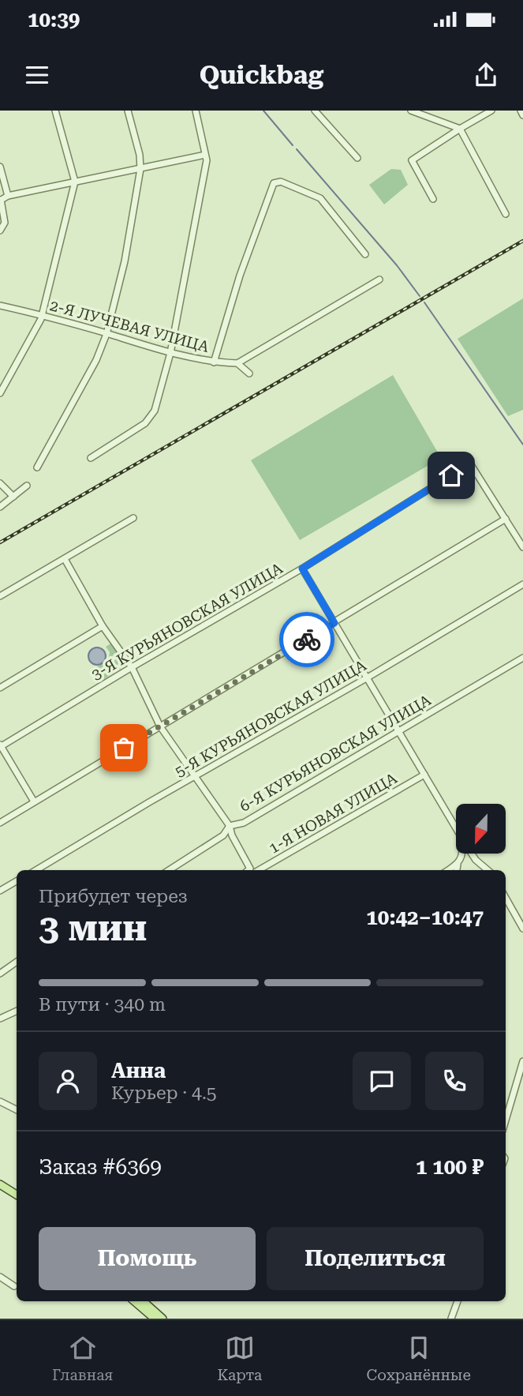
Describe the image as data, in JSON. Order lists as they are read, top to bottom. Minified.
{"streets":{"street":["2-Я ЛУЧЕВАЯ УЛИЦА","3-Я КУРЬЯНОВСКАЯ УЛИЦА","5-Я КУРЬЯНОВСКАЯ УЛИЦА","6-Я КУРЬЯНОВСКАЯ УЛИЦА","1-Я НОВАЯ УЛИЦА"]},"north":"bottom","page":{"status":"10:39","header":"Quickbag","heading":["3 мин","Прибудет через","10:42–10:47"],"panel":["Анна","Курьер · 4.5","Заказ #6369","1 100 ₽"],"bar":"В пути · 340 m","buttons":["Помощь","Поделиться"],"tabs":["Главная","Карта","Сохранённые"]}}
